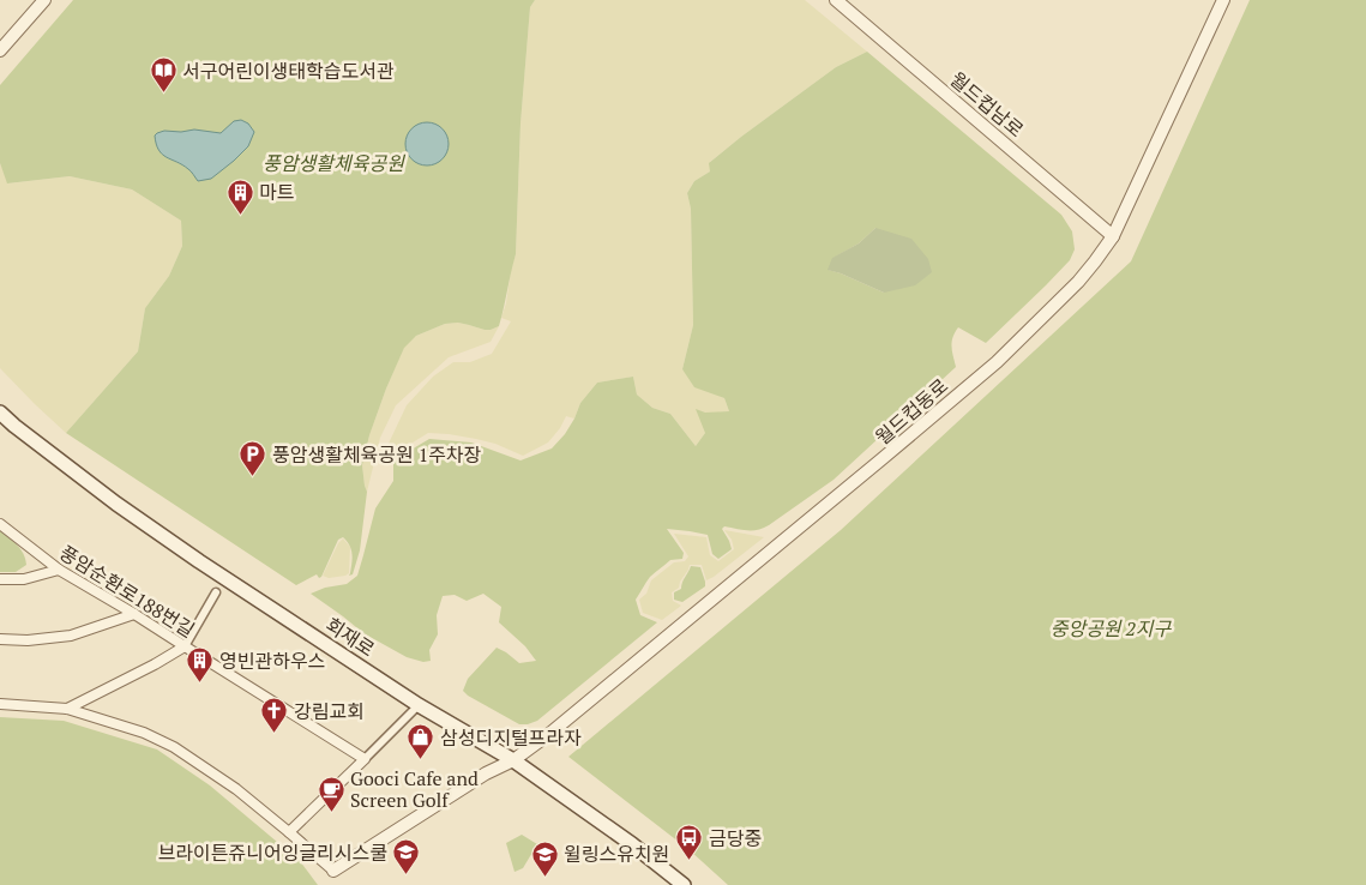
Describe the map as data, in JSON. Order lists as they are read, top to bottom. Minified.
{"streets":{"main road":["회재로"],"street":["월드컵남로","월드컵동로","풍암순환로188번길"]},"crossings":[["월드컵남로","월드컵동로"],["월드컵동로","회재로"]],"parks":["풍암생활체육공원","중앙공원 2지구"],"places":{"library":["서구어린이생태학습도서관"],"building":["마트","영빈관하우스"],"parking":["풍암생활체육공원 1주차장"],"church":["강림교회"],"shop":["삼성디지털프라자"],"cafe":["Gooci Cafe and Screen Golf"],"bus stop":["금당중"],"school or university":["브라이튼쥬니어잉글리시스쿨","윌링스유치원"]}}
